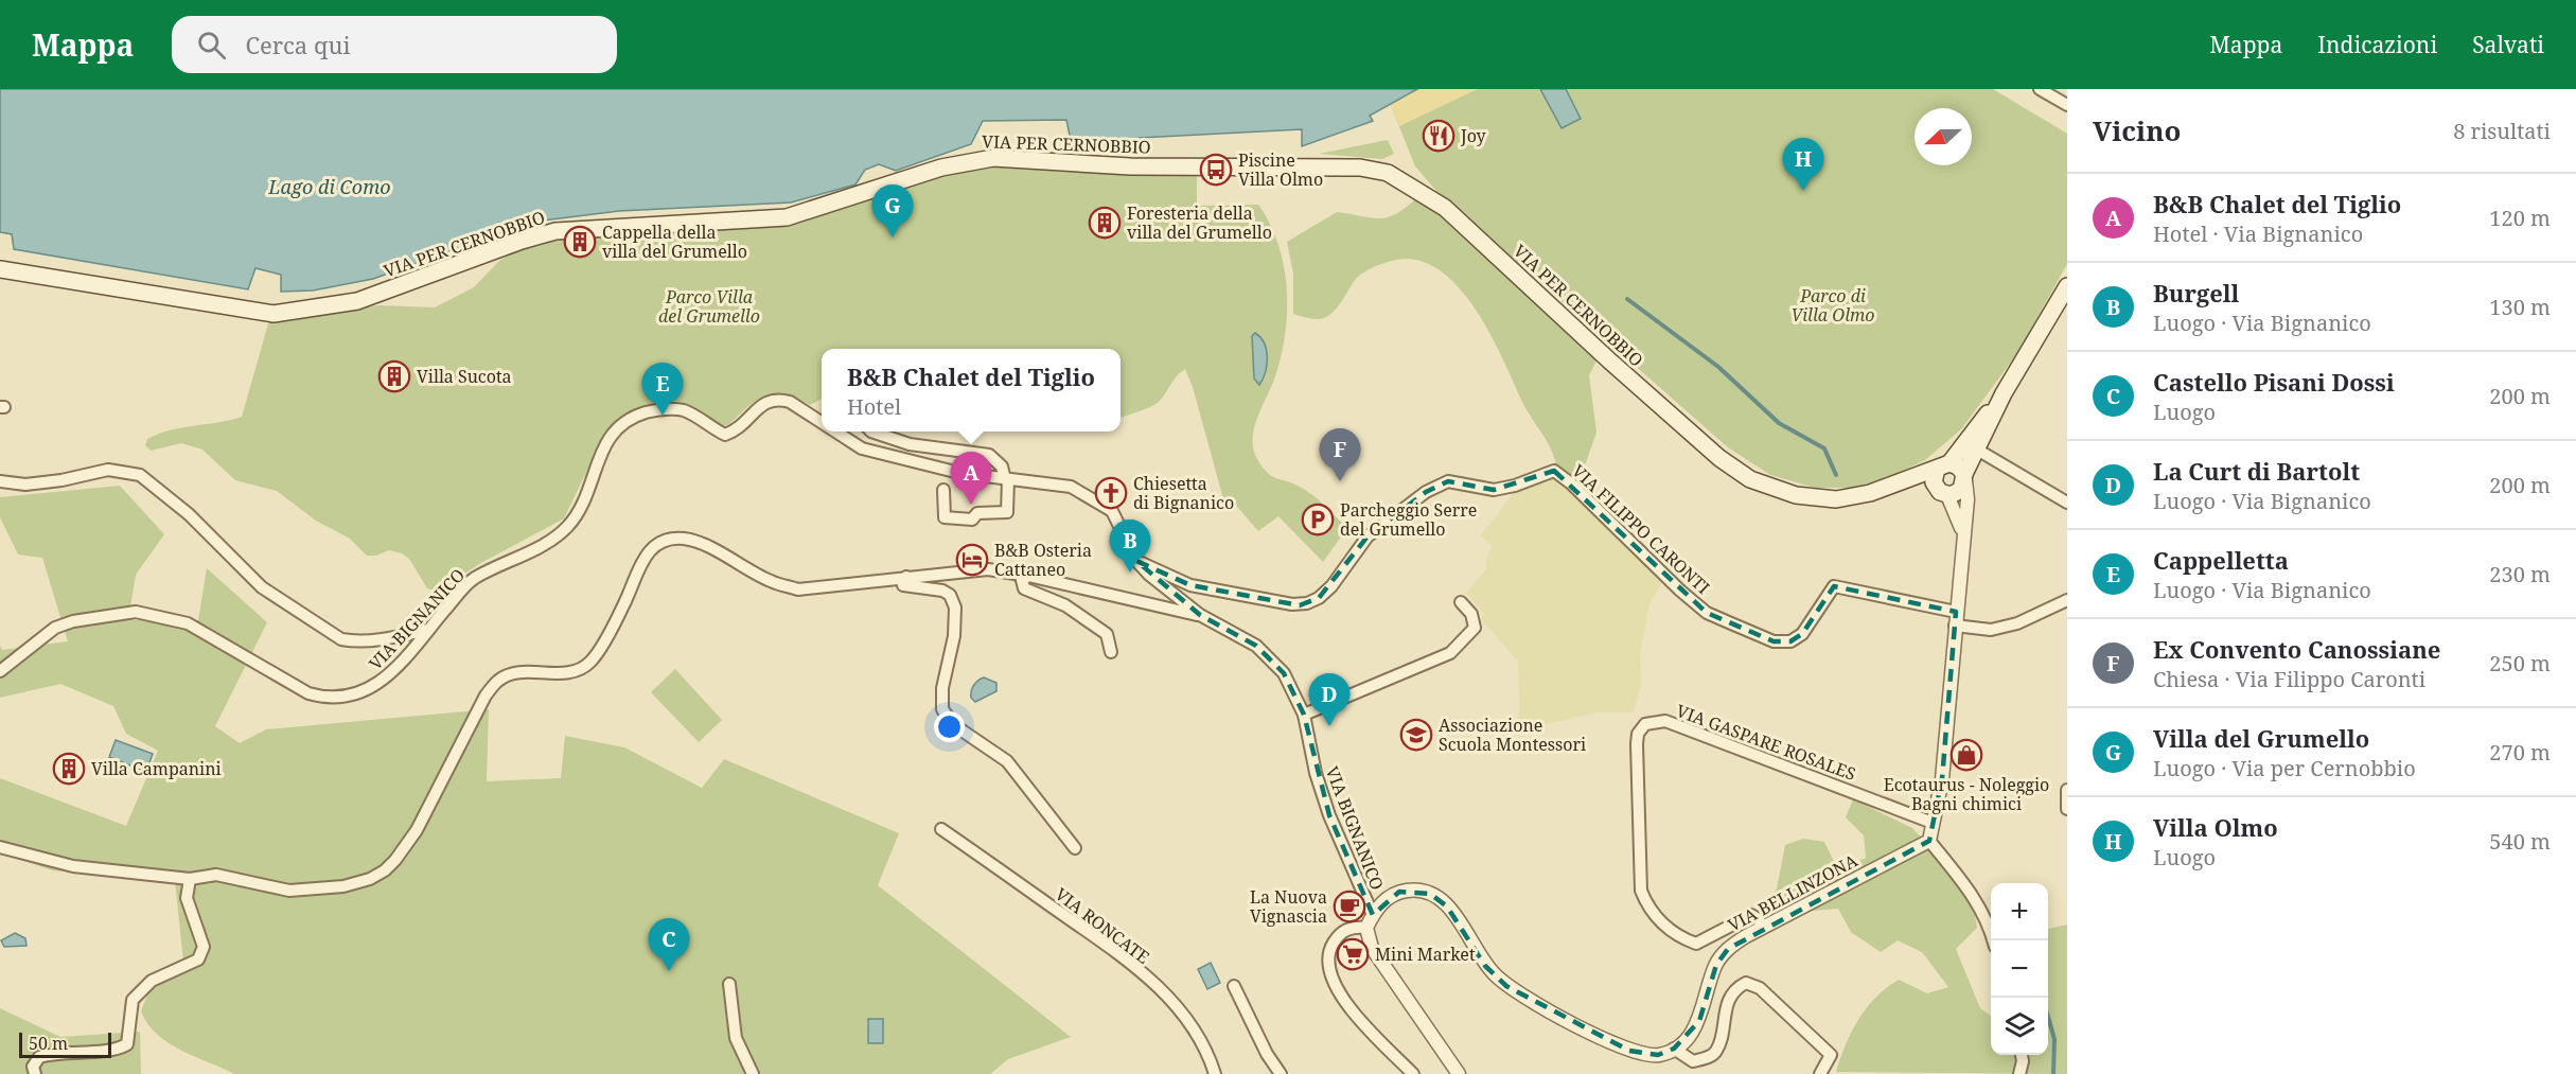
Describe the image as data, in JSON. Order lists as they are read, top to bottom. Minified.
{"streets":{"main road":["VIA PER CERNOBBIO"],"street":["VIA FILIPPO CARONTI","VIA BIGNANICO","VIA GASPARE ROSALES","VIA BELLINZONA","VIA RONCATE"]},"crossings":[["VIA FILIPPO CARONTI","VIA BIGNANICO"],["VIA GASPARE ROSALES","VIA BELLINZONA"]],"water":["Lago di Como"],"parks":["Parco di Villa Olmo","Parco Villa del Grumello"],"places":{"restaurant":["Joy"],"bus stop":["Piscine Villa Olmo"],"building":["Foresteria della villa del Grumello","Cappella della villa del Grumello","Villa Sucota","Villa Campanini"],"church":["Chiesetta di Bignanico"],"parking":["Parcheggio Serre del Grumello"],"hotel":["B&B Osteria Cattaneo"],"school or university":["Associazione Scuola Montessori"],"shop":["Ecotaurus - Noleggio Bagni chimici"],"cafe":["La Nuova Vignascia"],"supermarket":["Mini Market"]},"scale_bar":"50 m","north":"left","page":{"header":"Mappa","search":"Cerca qui","nav":["Mappa","Indicazioni","Salvati"],"heading":["Vicino","8 risultati"],"pins":["H","G","E","F","A","B","D","C"],"list":[{"mark":"A","name":"B&B Chalet del Tiglio","note":"Hotel · Via Bignanico","value":"120 m"},{"mark":"B","name":"Burgell","note":"Luogo · Via Bignanico","value":"130 m"},{"mark":"C","name":"Castello Pisani Dossi","note":"Luogo","value":"200 m"},{"mark":"D","name":"La Curt di Bartolt","note":"Luogo · Via Bignanico","value":"200 m"},{"mark":"E","name":"Cappelletta","note":"Luogo · Via Bignanico","value":"230 m"},{"mark":"F","name":"Ex Convento Canossiane","note":"Chiesa · Via Filippo Caronti","value":"250 m"},{"mark":"G","name":"Villa del Grumello","note":"Luogo · Via per Cernobbio","value":"270 m"},{"mark":"H","name":"Villa Olmo","note":"Luogo","value":"540 m"}],"popup":["B&B Chalet del Tiglio","Hotel"],"map_buttons":["+","−"],"scale":"50 m"}}
